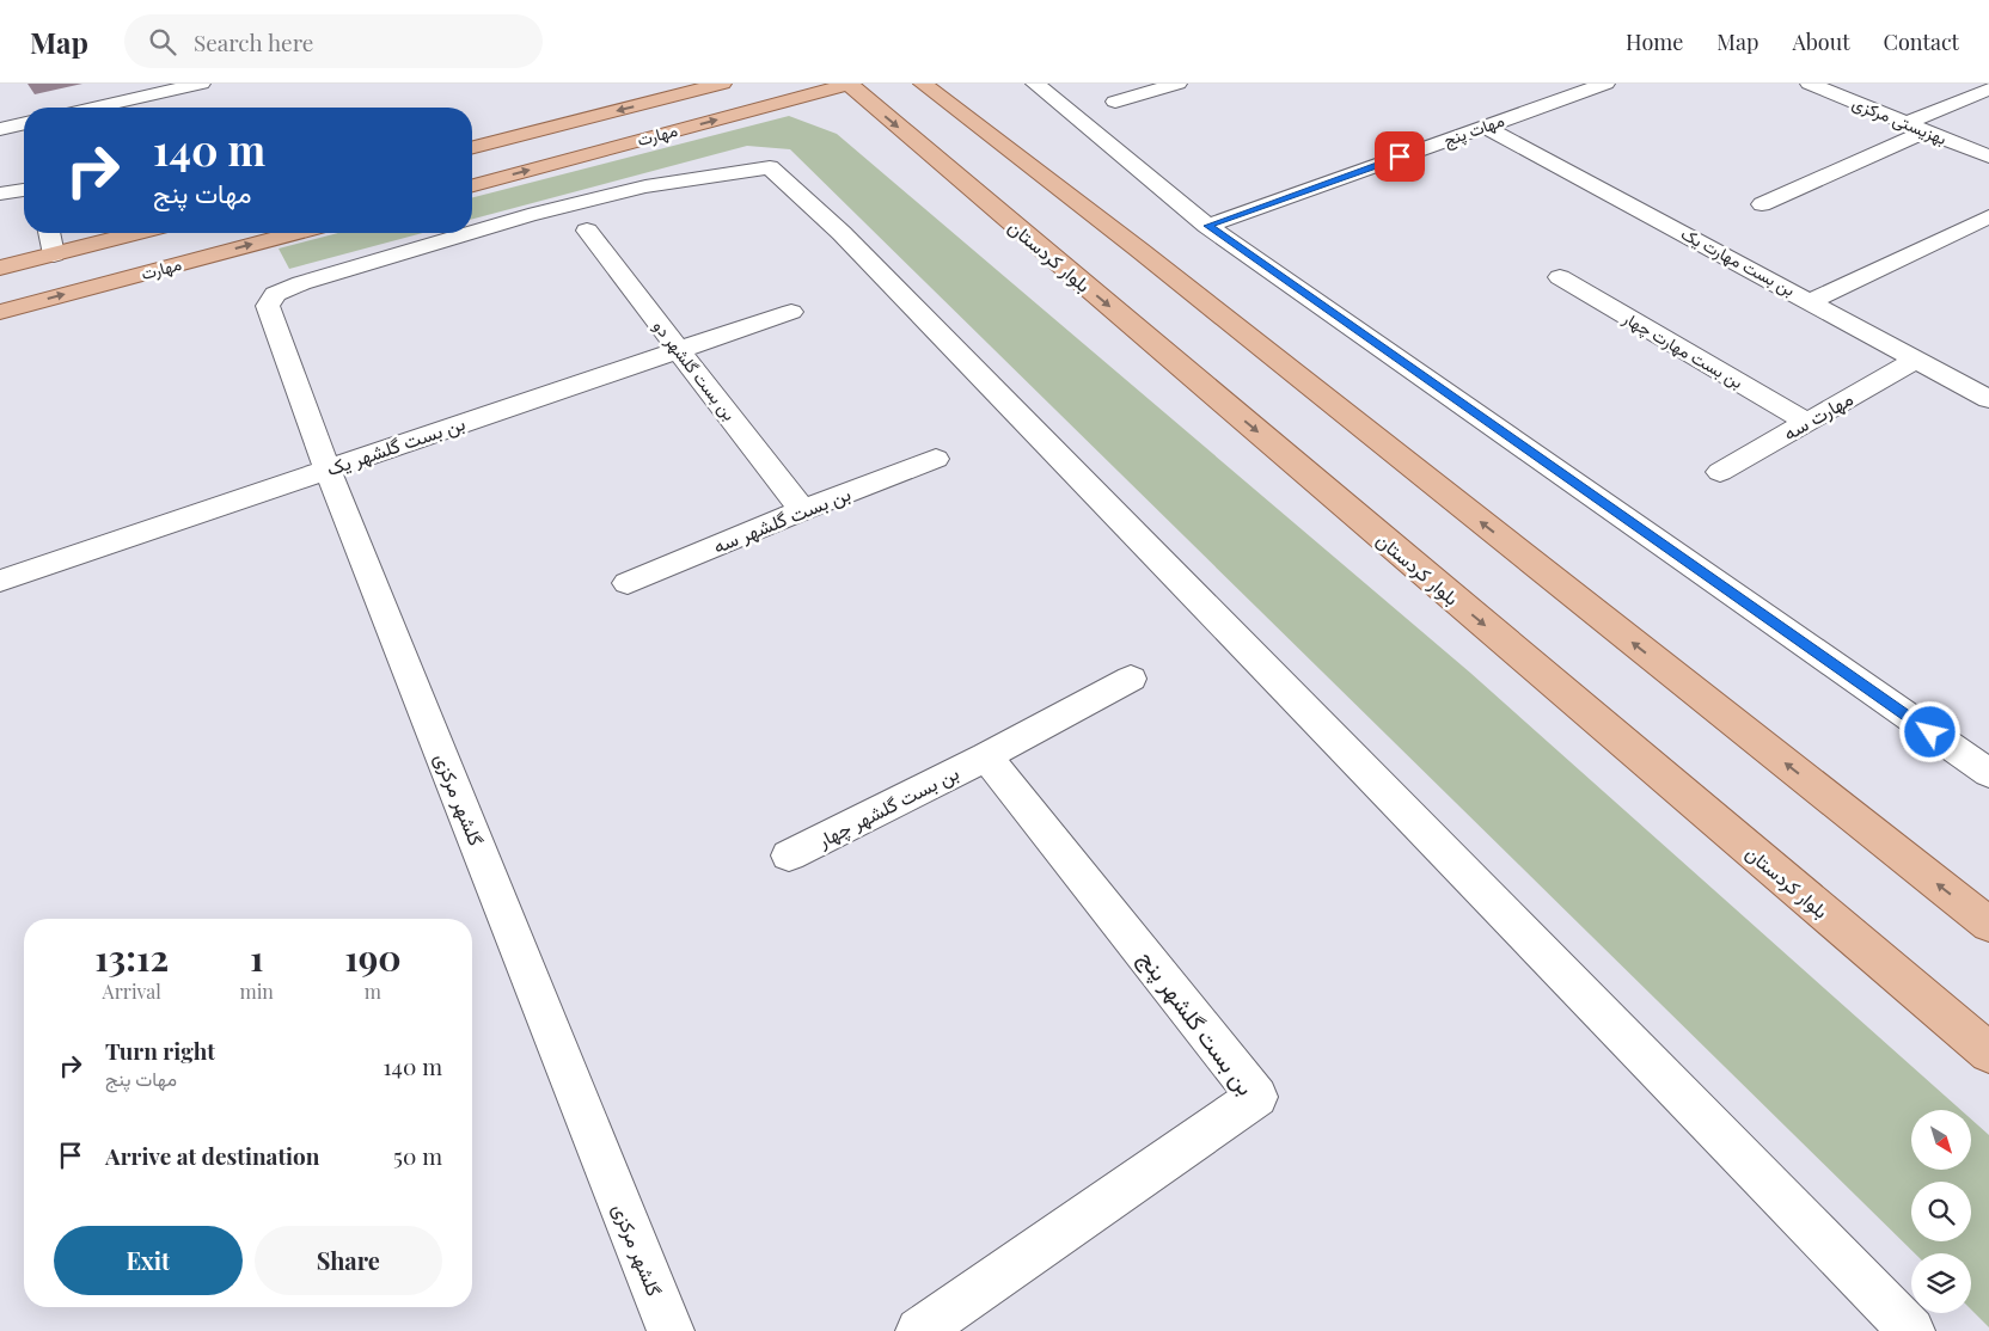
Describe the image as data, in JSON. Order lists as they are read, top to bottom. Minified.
{"streets":{"main road":["مهارت","بلوار کردستان"],"street":["بهزیستی مرکزی","مهات پنج","بن بست مهارت یک","بن بست مهارت چهار","بن بست گلشهر دو","مهارت سه","بن بست گلشهر یک","بن بست گلشهر سه","گلشهر مرکزی","بن بست گلشهر چهار","بن بست گلشهر پنج"]},"crossings":[["مهات پنج","بن بست مهارت یک"],["مهارت","بلوار کردستان"],["بن بست مهارت یک","مهارت سه"],["بن بست مهارت چهار","مهارت سه"],["بن بست گلشهر دو","بن بست گلشهر یک"],["بن بست گلشهر دو","بن بست گلشهر سه"],["بن بست گلشهر یک","گلشهر مرکزی"],["بن بست گلشهر چهار","بن بست گلشهر پنج"]],"north":"bottom right","page":{"header":"Map","search":"Search here","nav":["Home","Map","About","Contact"],"turn":["140 m","مهات پنج"],"eta":["13:12","Arrival","1","min","190","m"],"list":[{"name":"Turn right","note":"مهات پنج","value":"140 m"},{"name":"Arrive at destination","value":"50 m"}],"buttons":["Exit","Share"]}}
